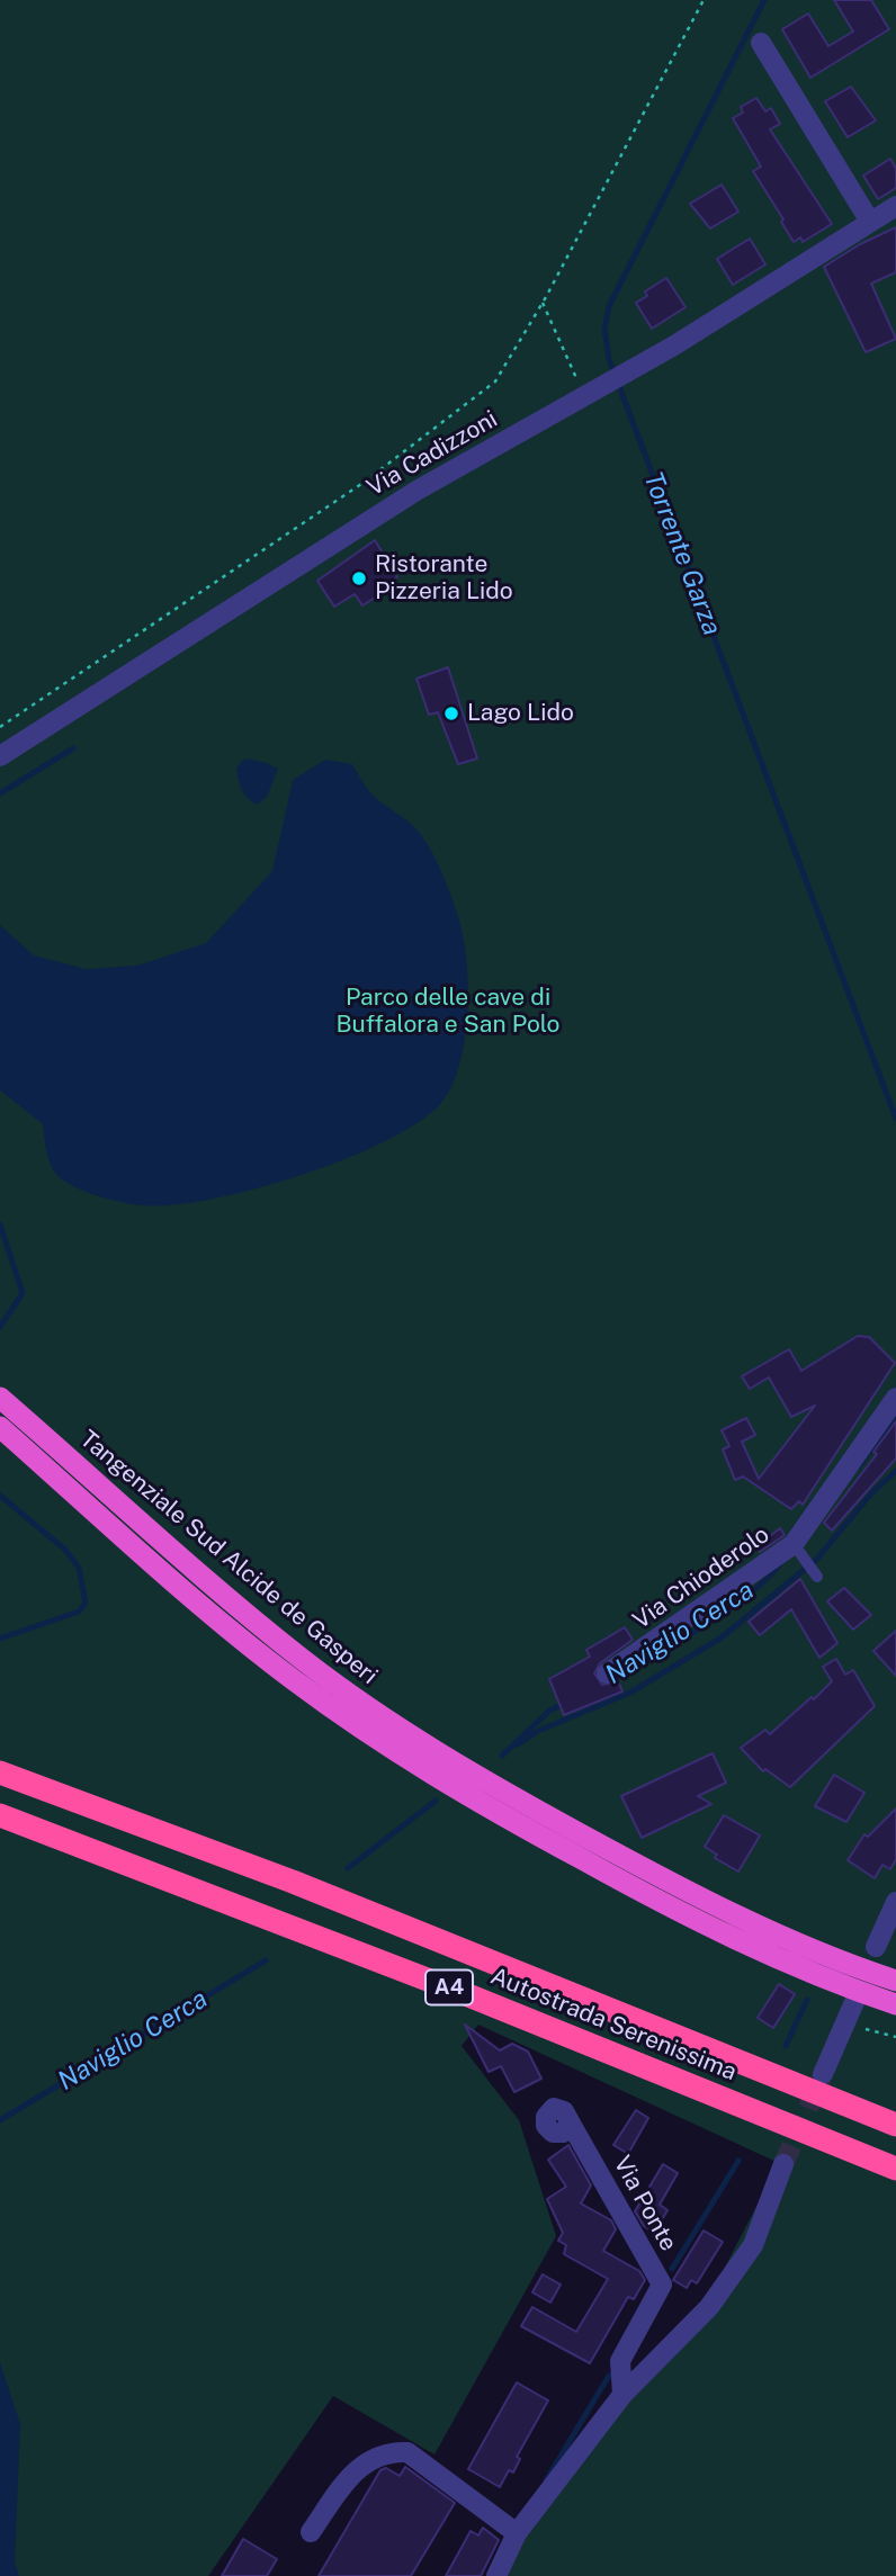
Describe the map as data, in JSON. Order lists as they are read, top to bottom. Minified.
{"streets":{"highway":["Tangenziale Sud Alcide de Gasperi","A4","Autostrada Serenissima"],"street":["Via Cadizzoni","Via Chioderolo","Via Ponte"]},"water":["Torrente Garza","Naviglio Cerca"],"parks":["Parco delle cave di Buffalora e San Polo"],"places":["Ristorante Pizzeria Lido","Lago Lido"]}
